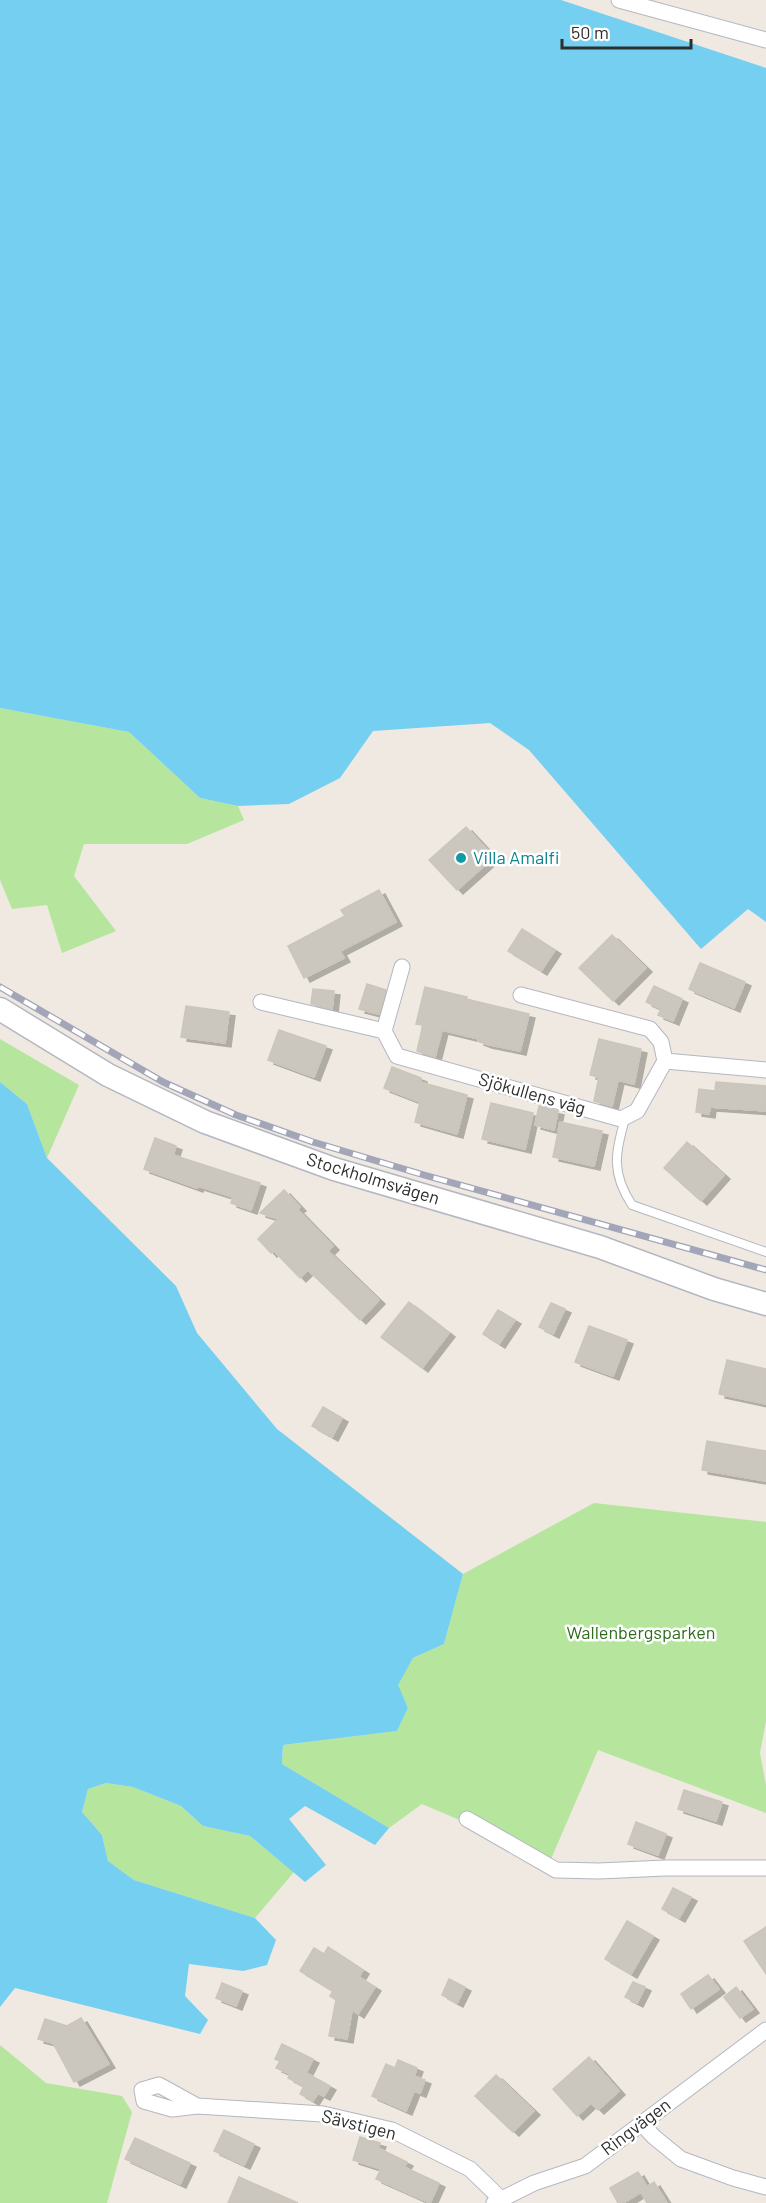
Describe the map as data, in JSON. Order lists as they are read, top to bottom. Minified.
{"streets":{"main road":["Stockholmsvägen"],"street":["Sjökullens väg","Sävstigen","Ringvägen"]},"crossings":[["Sävstigen","Ringvägen"]],"parks":["Wallenbergsparken"],"places":["Villa Amalfi"],"scale_bar":"50 m"}
